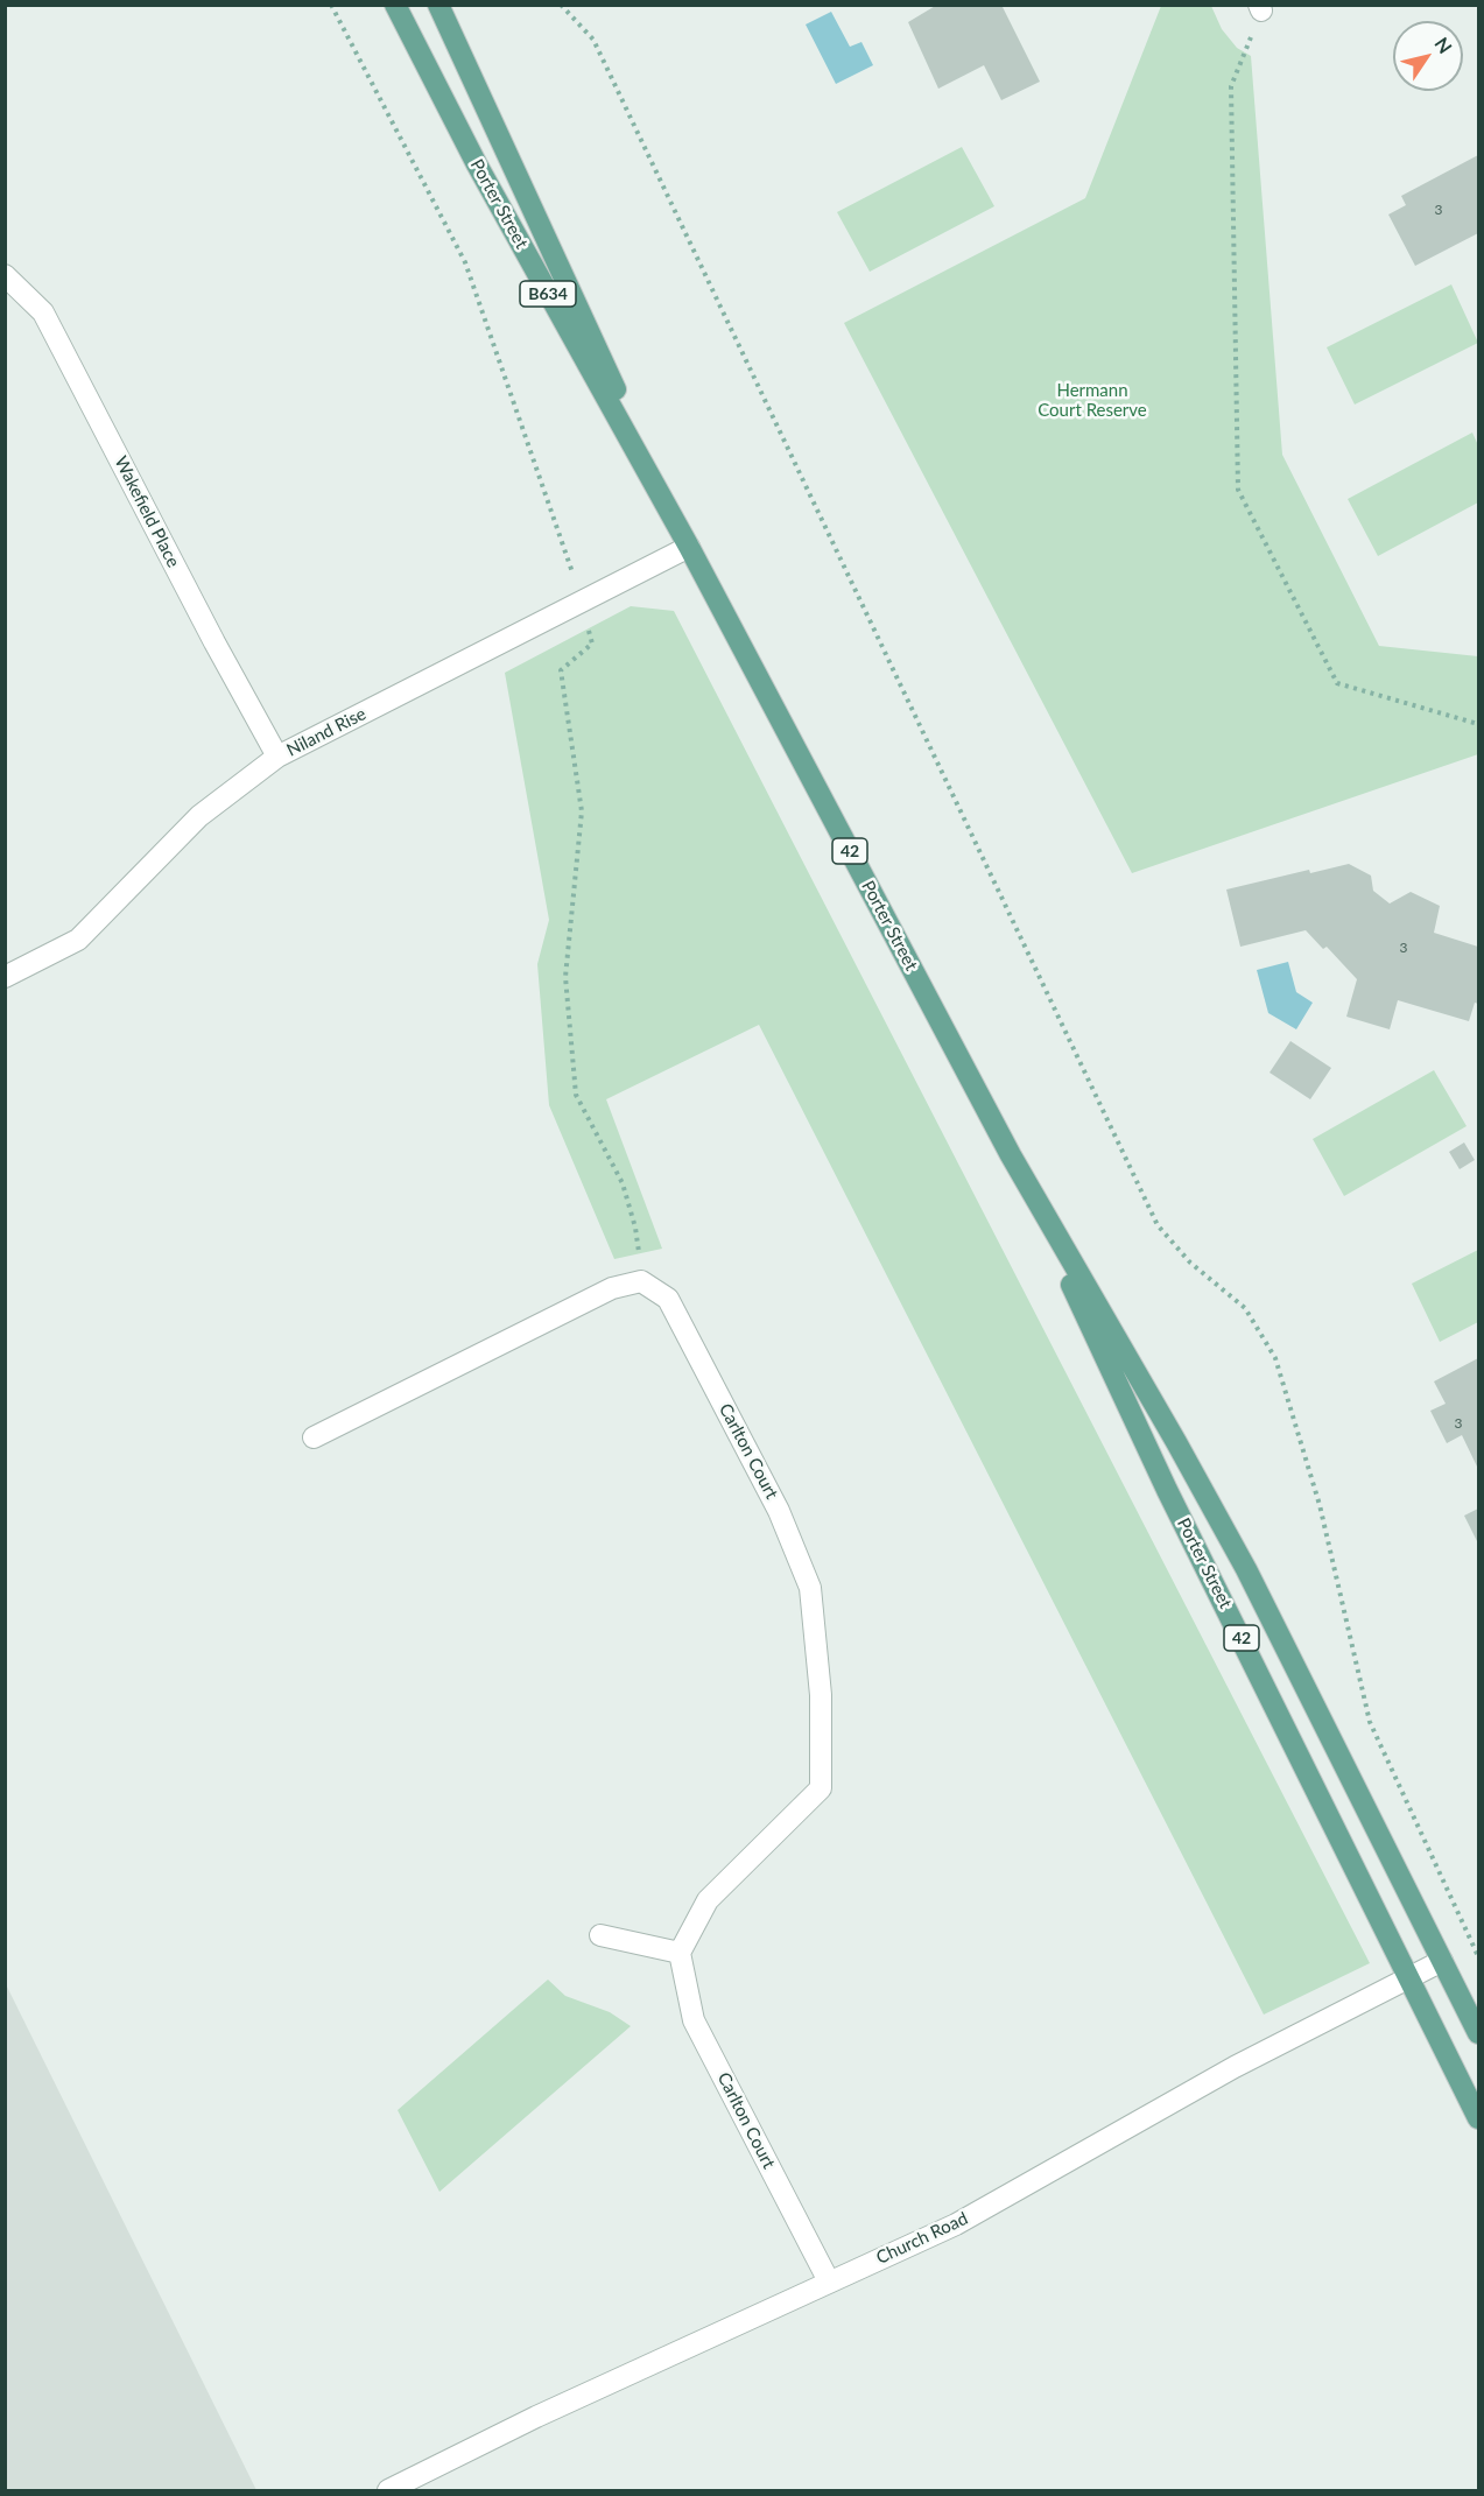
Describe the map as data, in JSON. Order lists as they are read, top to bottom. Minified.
{"streets":{"main road":["Porter Street","B634","42"],"street":["Wakefield Place","Niland Rise","Carlton Court","Church Road"]},"crossings":[["Porter Street","Niland Rise"],["Porter Street","Church Road"],["Wakefield Place","Niland Rise"],["Carlton Court","Church Road"]],"parks":["Hermann Court Reserve"],"house_numbers":["3","3","3"],"north":"top right"}
